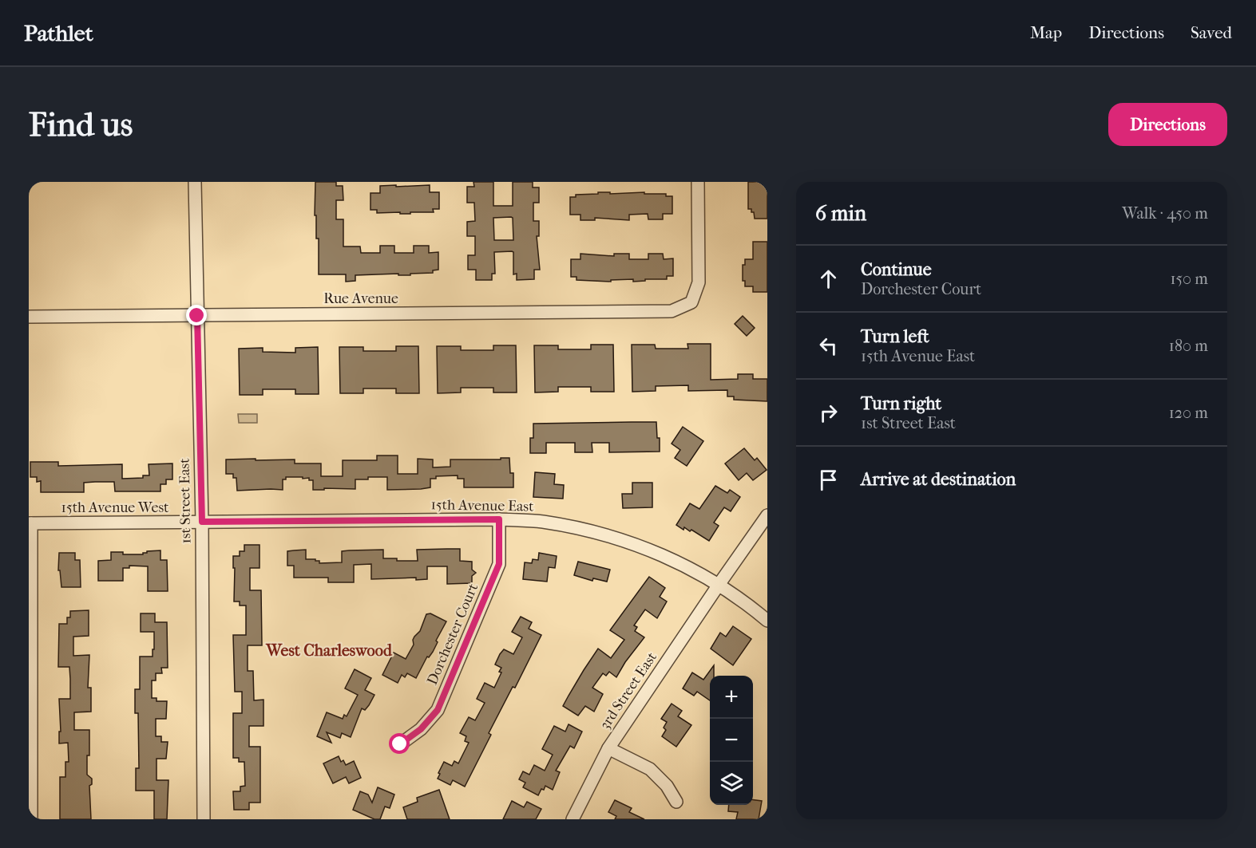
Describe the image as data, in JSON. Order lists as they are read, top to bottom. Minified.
{"streets":{"street":["Rue Avenue","1st Street East","15th Avenue East","15th Avenue West","Dorchester Court","3rd Street East"]},"crossings":[["Rue Avenue","1st Street East"],["1st Street East","15th Avenue East"],["1st Street East","15th Avenue West"],["15th Avenue East","15th Avenue West"],["15th Avenue East","Dorchester Court"],["15th Avenue East","3rd Street East"]],"districts":["West Charleswood"],"page":{"header":"Pathlet","nav":["Map","Directions","Saved"],"buttons":"Directions","title":"Find us","heading":["6 min","Walk · 450 m"],"list":[["Continue","Dorchester Court","150 m"],["Turn left","15th Avenue East","180 m"],["Turn right","1st Street East","120 m"],"Arrive at destination"],"map_buttons":["+","−"]}}
